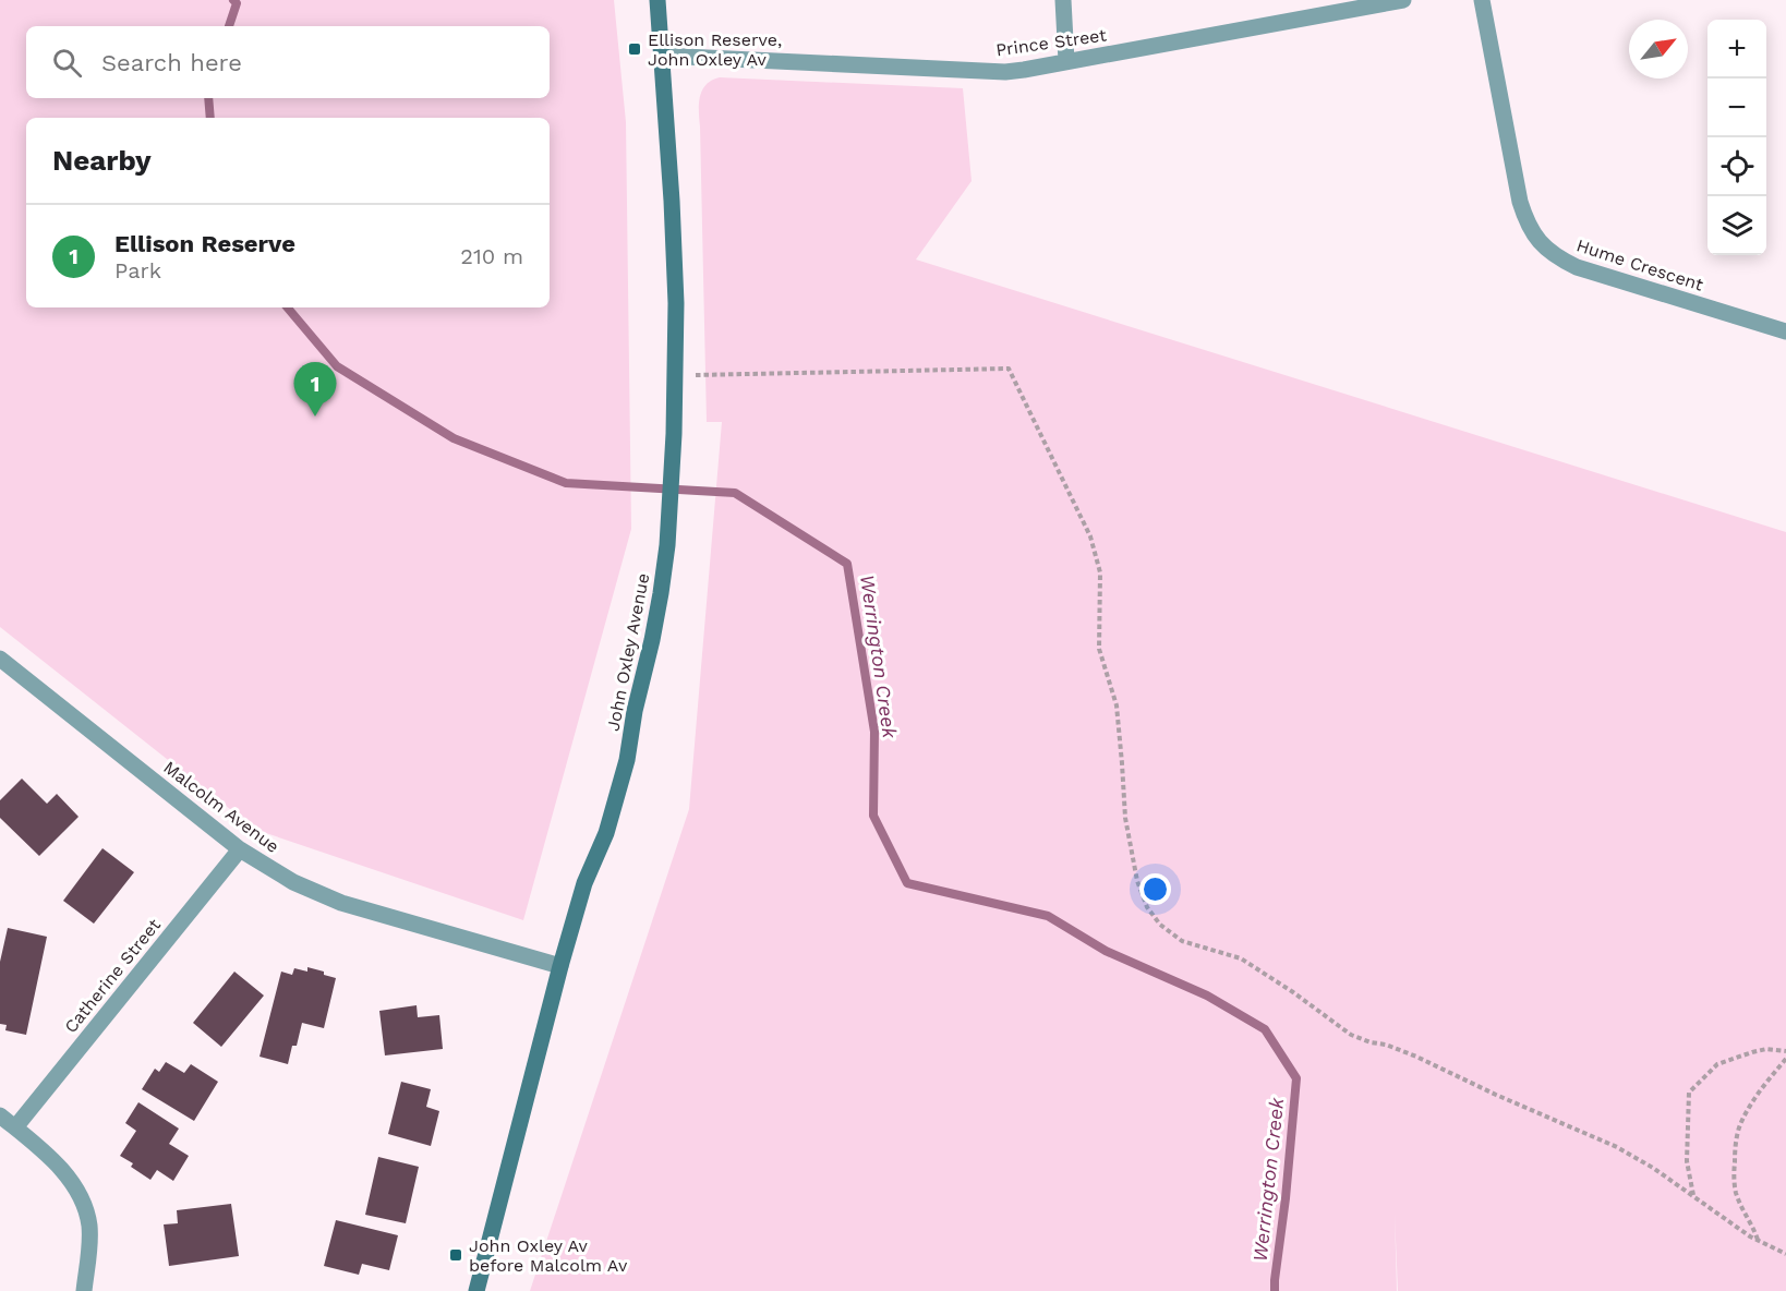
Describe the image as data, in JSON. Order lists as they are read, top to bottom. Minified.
{"streets":{"street":["Prince Street","Hume Crescent","John Oxley Avenue","Malcolm Avenue","Catherine Street"]},"crossings":[["Prince Street","John Oxley Avenue"],["John Oxley Avenue","Malcolm Avenue"],["Malcolm Avenue","Catherine Street"]],"water":["Werrington Creek"],"places":{"transit":["Ellison Reserve, John Oxley Av","John Oxley Av before Malcolm Av"]},"north":"top right","page":{"map_buttons":["+","−"],"search":"Search here","heading":"Nearby","list":[{"mark":"1","name":"Ellison Reserve","note":"Park","value":"210 m"}],"pins":"1"}}
